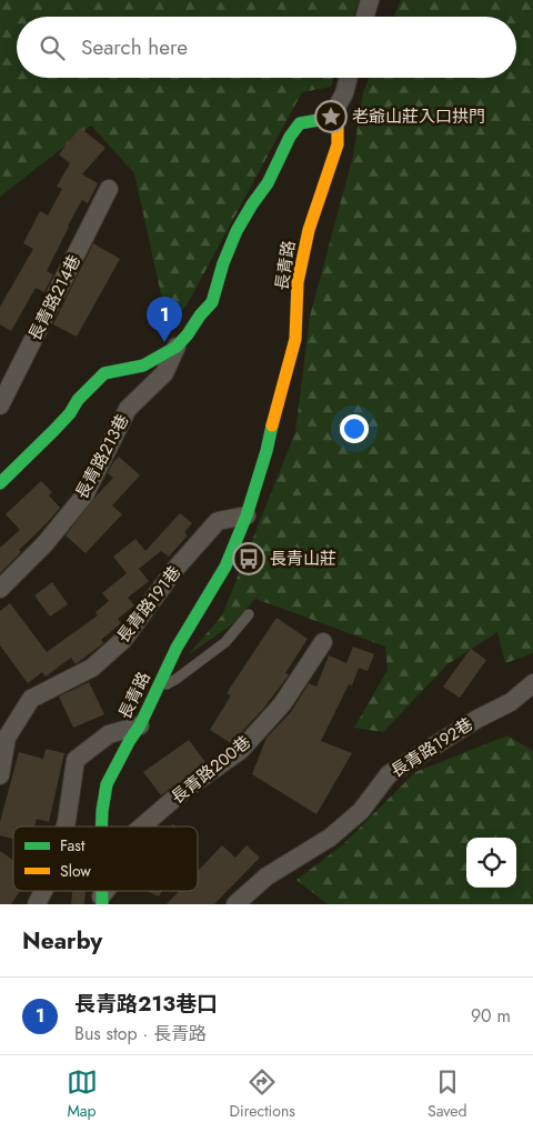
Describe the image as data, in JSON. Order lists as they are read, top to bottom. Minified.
{"streets":{"street":["長青路","長青路214巷","長青路213巷","長青路191巷","長青路192巷","長青路200巷"]},"crossings":[["長青路","長青路191巷"]],"places":{"place":["老爺山莊入口拱門"],"bus stop":["長青山莊"]},"legend":["Fast","Slow"],"page":{"search":"Search here","pins":"1","heading":"Nearby","list":[{"mark":"1","name":"長青路213巷口","note":"Bus stop · 長青路","value":"90 m"}],"nav":["Map","Directions","Saved"]}}
